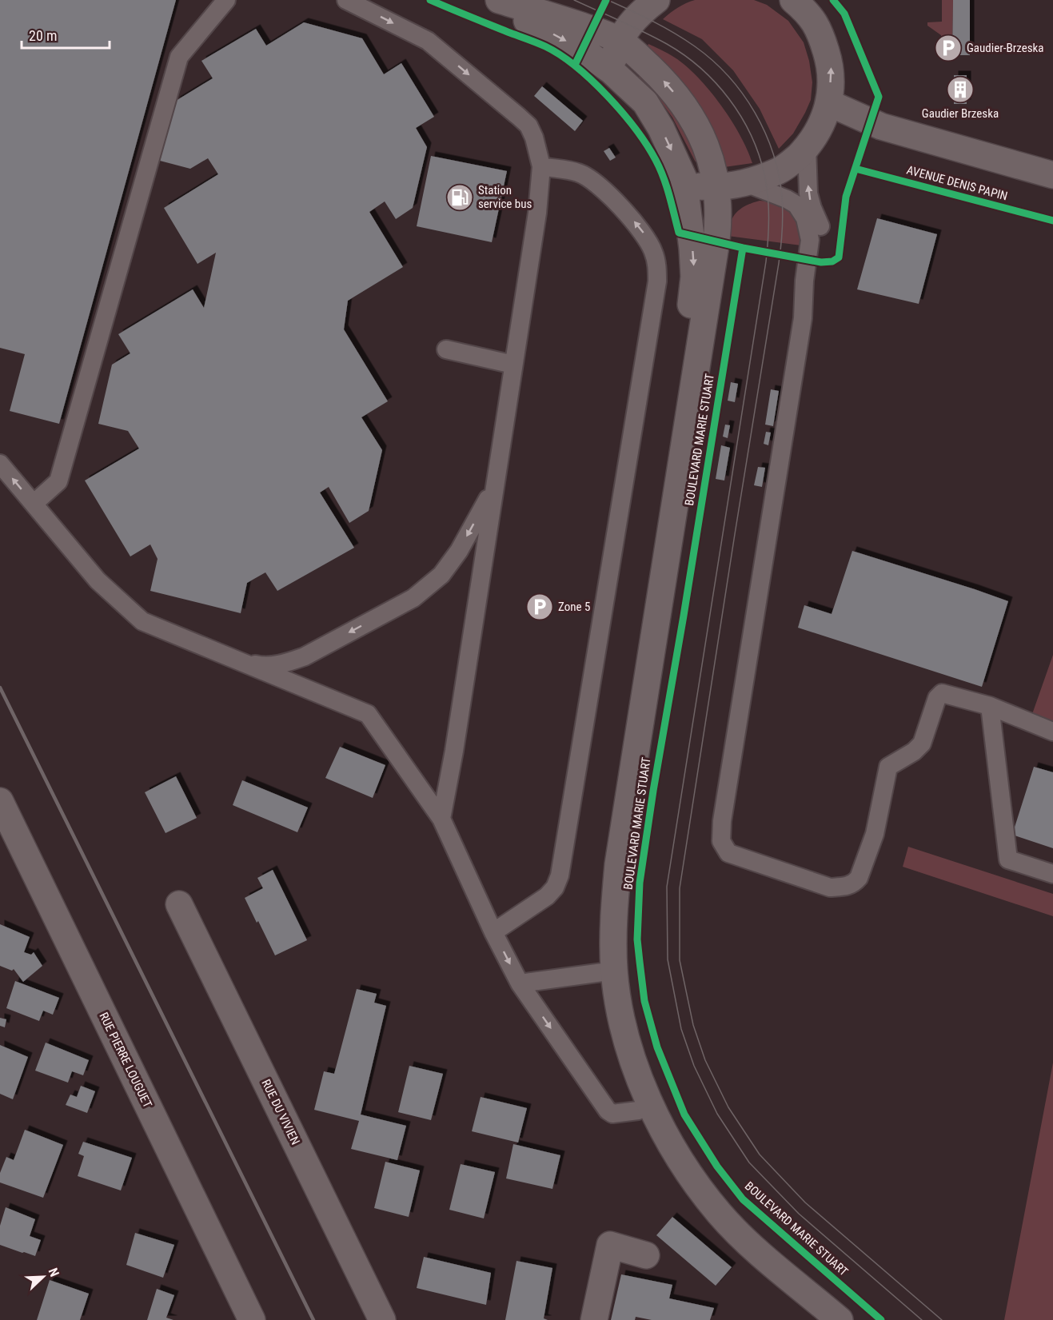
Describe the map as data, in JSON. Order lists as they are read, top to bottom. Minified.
{"streets":{"main road":["BOULEVARD MARIE STUART","RUE PIERRE LOUGUET","RUE DU VIVIEN"],"cycle path":["AVENUE DENIS PAPIN"]},"places":{"parking":["Gaudier-Brzeska","Zone 5"],"building":["Gaudier Brzeska"],"fuel station":["Station service bus"]},"scale_bar":"20 m","north":"top right"}
